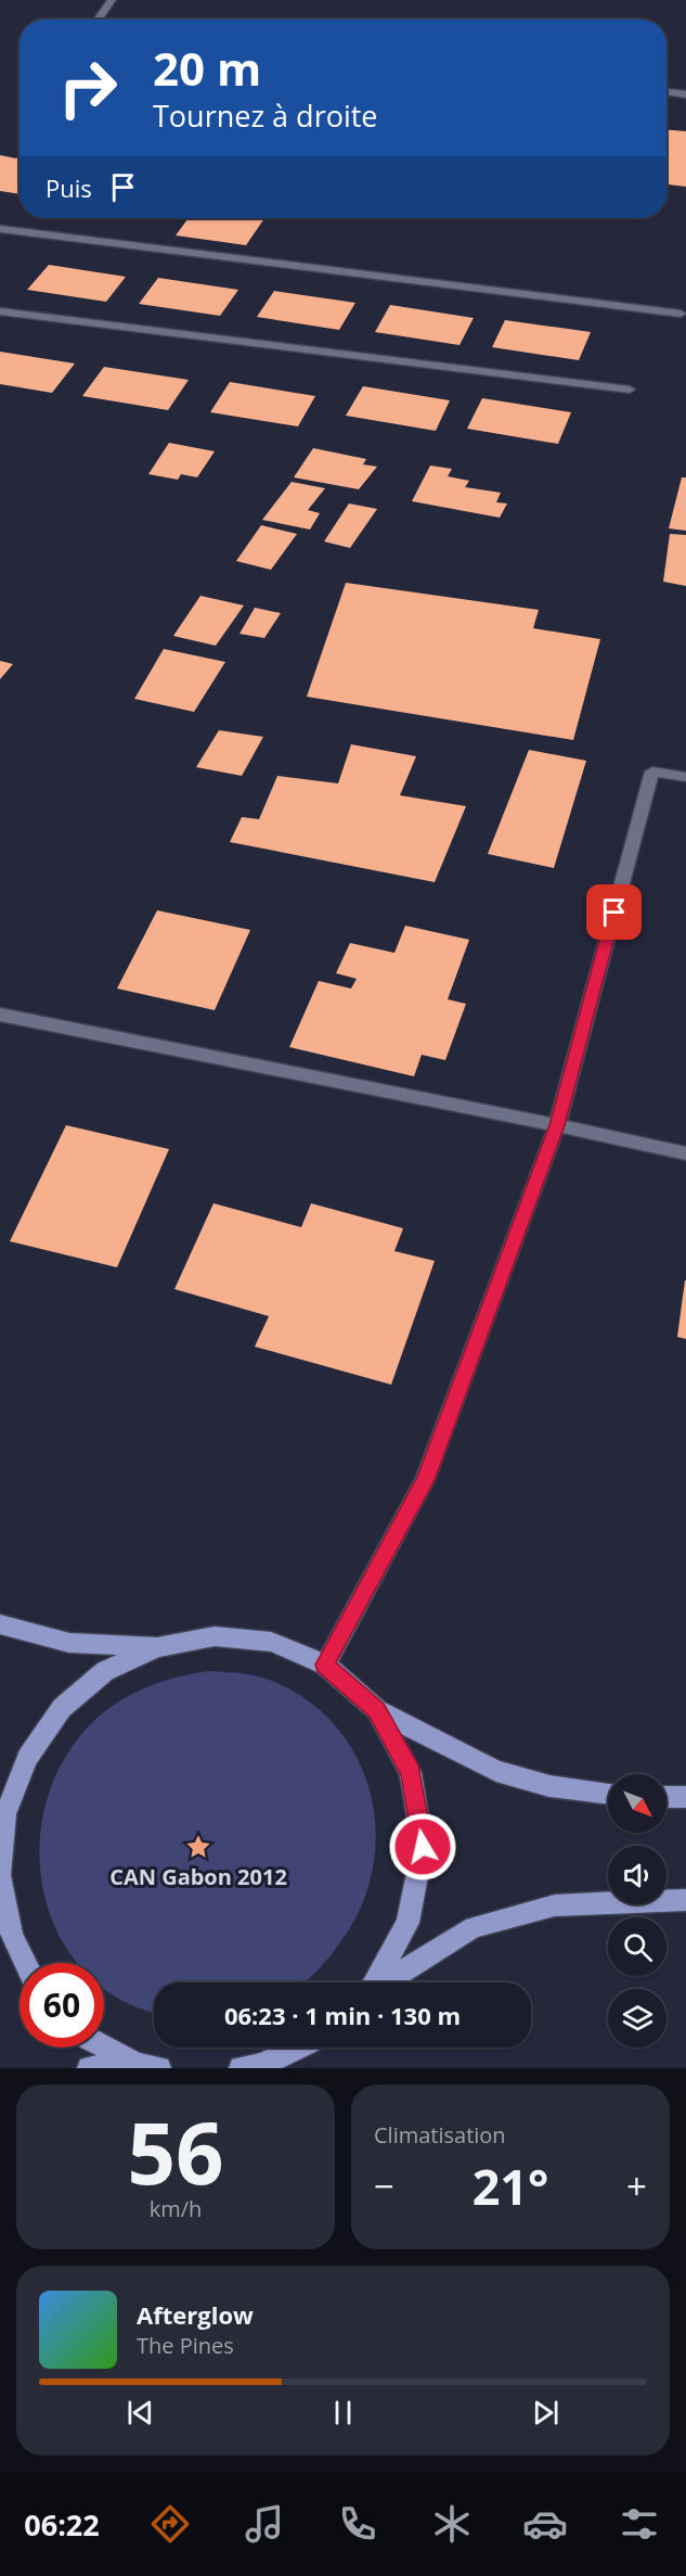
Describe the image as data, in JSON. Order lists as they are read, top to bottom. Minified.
{"places":{"place":["CAN Gabon 2012"]},"north":"bottom right","page":{"turn":["20 m","Tournez à droite"],"then":"Puis","limit":"60","trip":"06:23 · 1 min · 130 m","tile":[["56","km/h"],"Climatisation"],"heat":["−","21°","+"],"song":["Afterglow","The Pines"],"tabs":"06:22"}}
